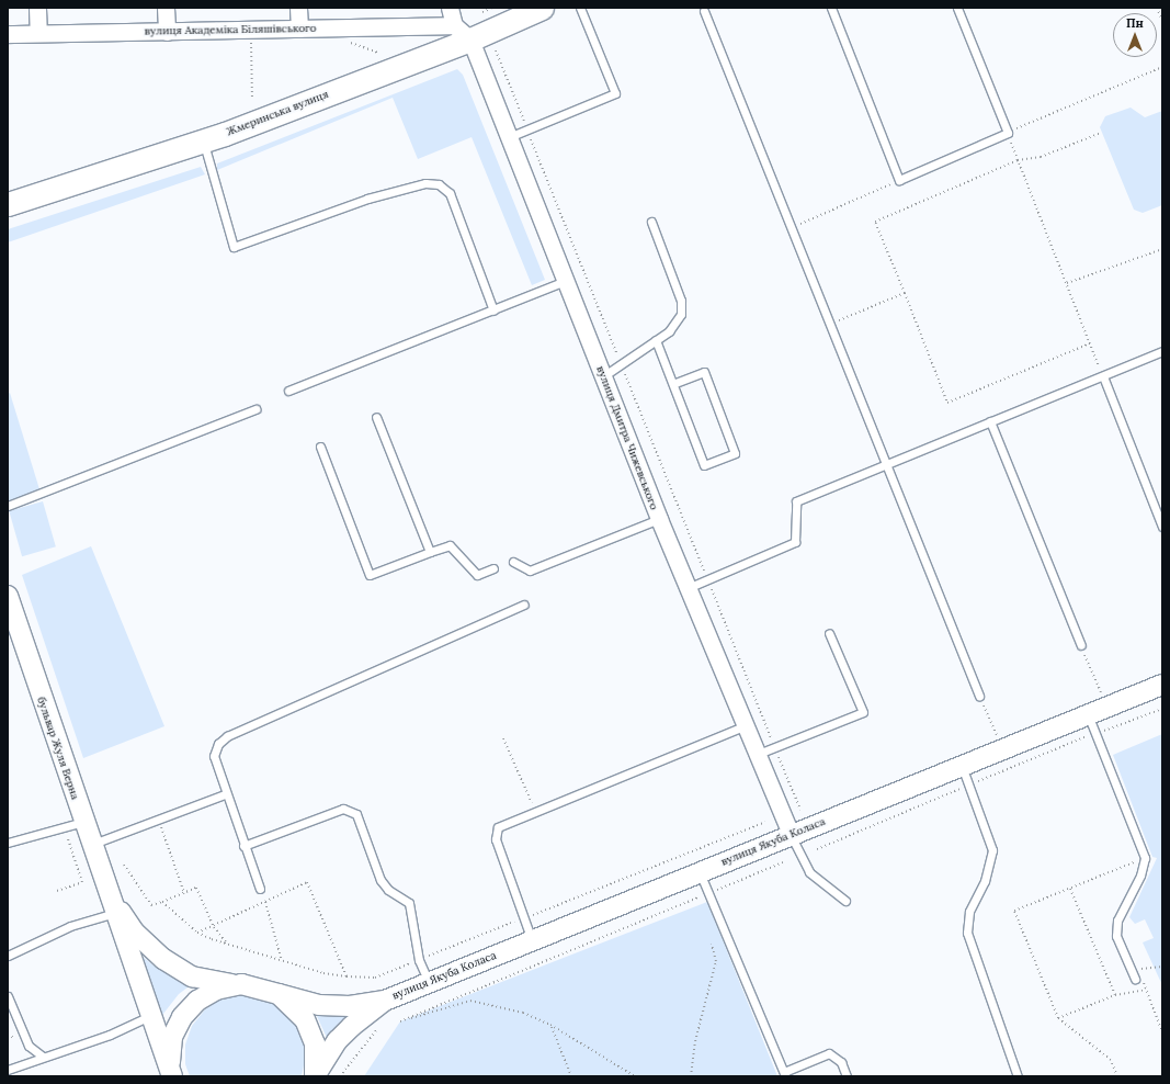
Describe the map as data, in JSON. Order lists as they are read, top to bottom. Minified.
{"streets":{"main road":["Жмеринська вулиця"],"street":["вулиця Академіка Біляшівського","вулиця Дмитра Чижевського","бульвар Жуля Верна","вулиця Якуба Коласа"]},"crossings":[["вулиця Академіка Біляшівського","Жмеринська вулиця"],["вулиця Академіка Біляшівського","вулиця Дмитра Чижевського"],["Жмеринська вулиця","вулиця Дмитра Чижевського"],["вулиця Дмитра Чижевського","вулиця Якуба Коласа"],["бульвар Жуля Верна","вулиця Якуба Коласа"]],"north":"top"}
